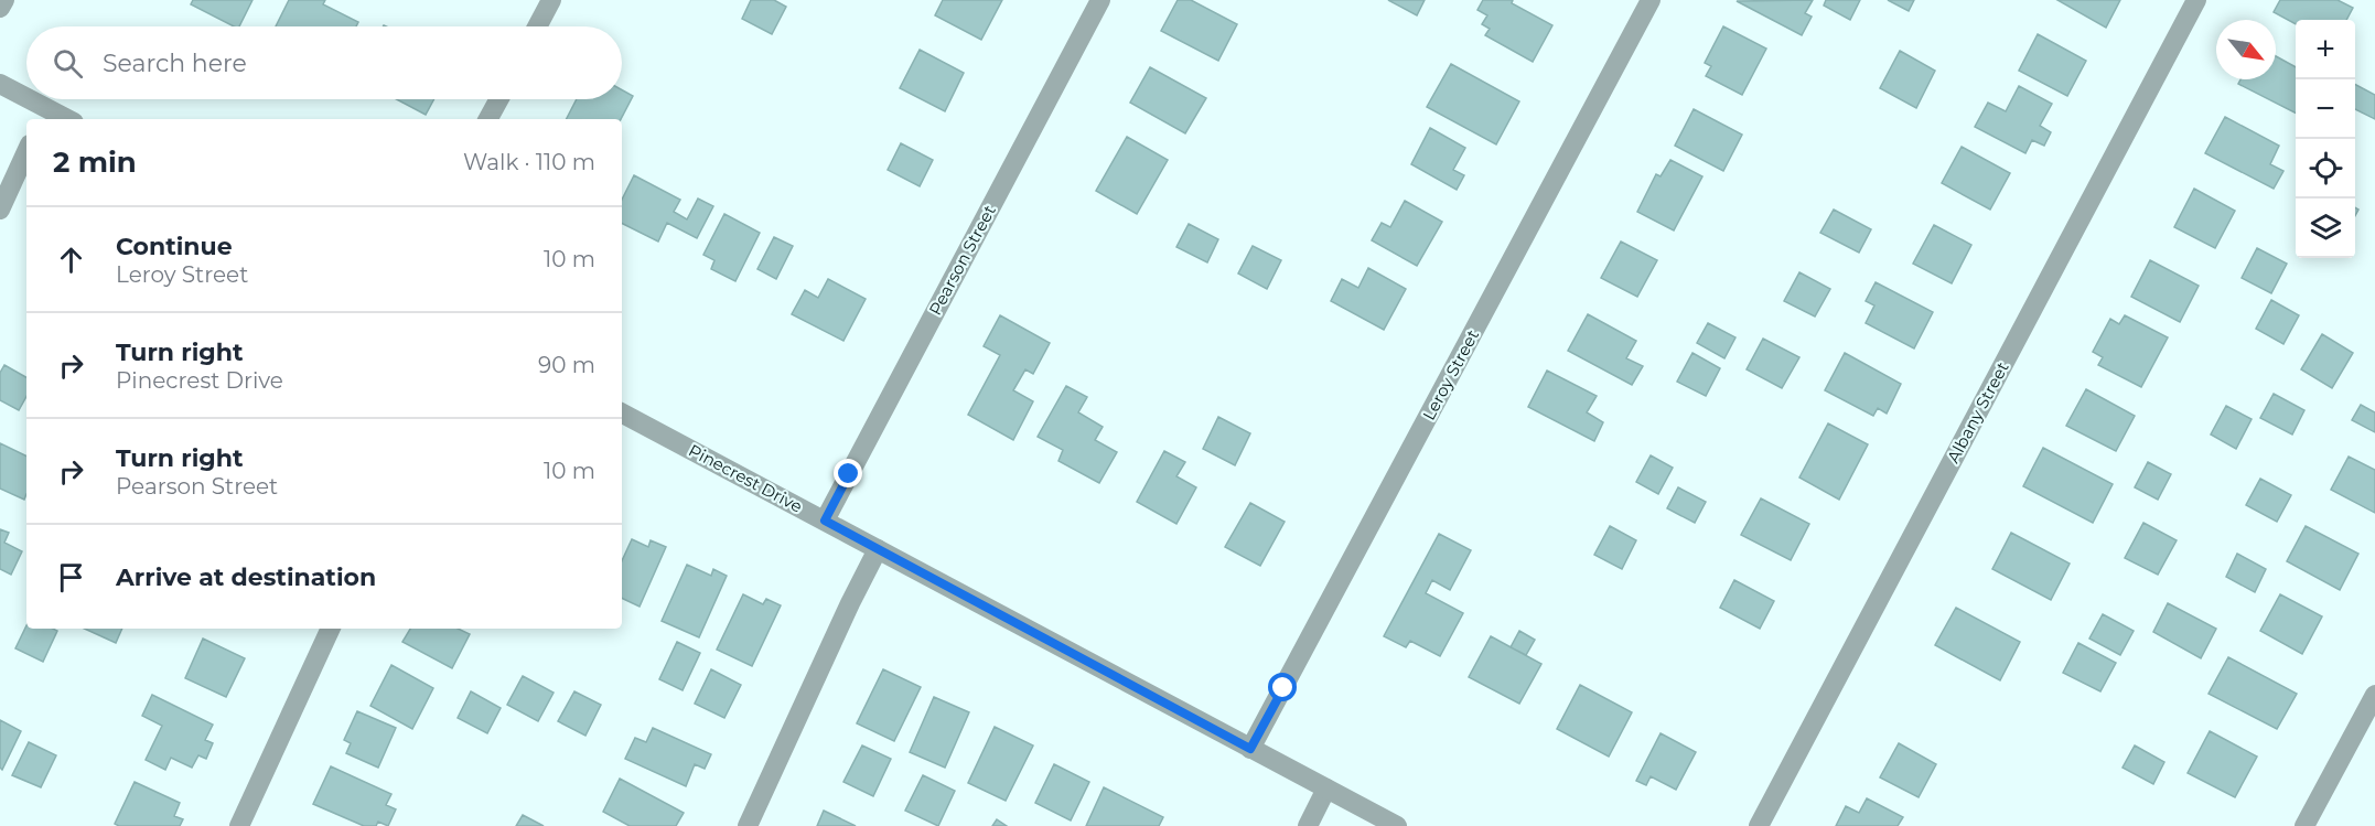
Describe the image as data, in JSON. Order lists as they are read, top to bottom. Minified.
{"streets":{"street":["Pearson Street","Leroy Street","Albany Street","Pinecrest Drive"]},"crossings":[["Pearson Street","Pinecrest Drive"],["Leroy Street","Pinecrest Drive"]],"north":"bottom right","page":{"map_buttons":["+","−"],"search":"Search here","heading":["2 min","Walk · 110 m"],"list":[["Continue","Leroy Street","10 m"],["Turn right","Pinecrest Drive","90 m"],["Turn right","Pearson Street","10 m"],"Arrive at destination"]}}
